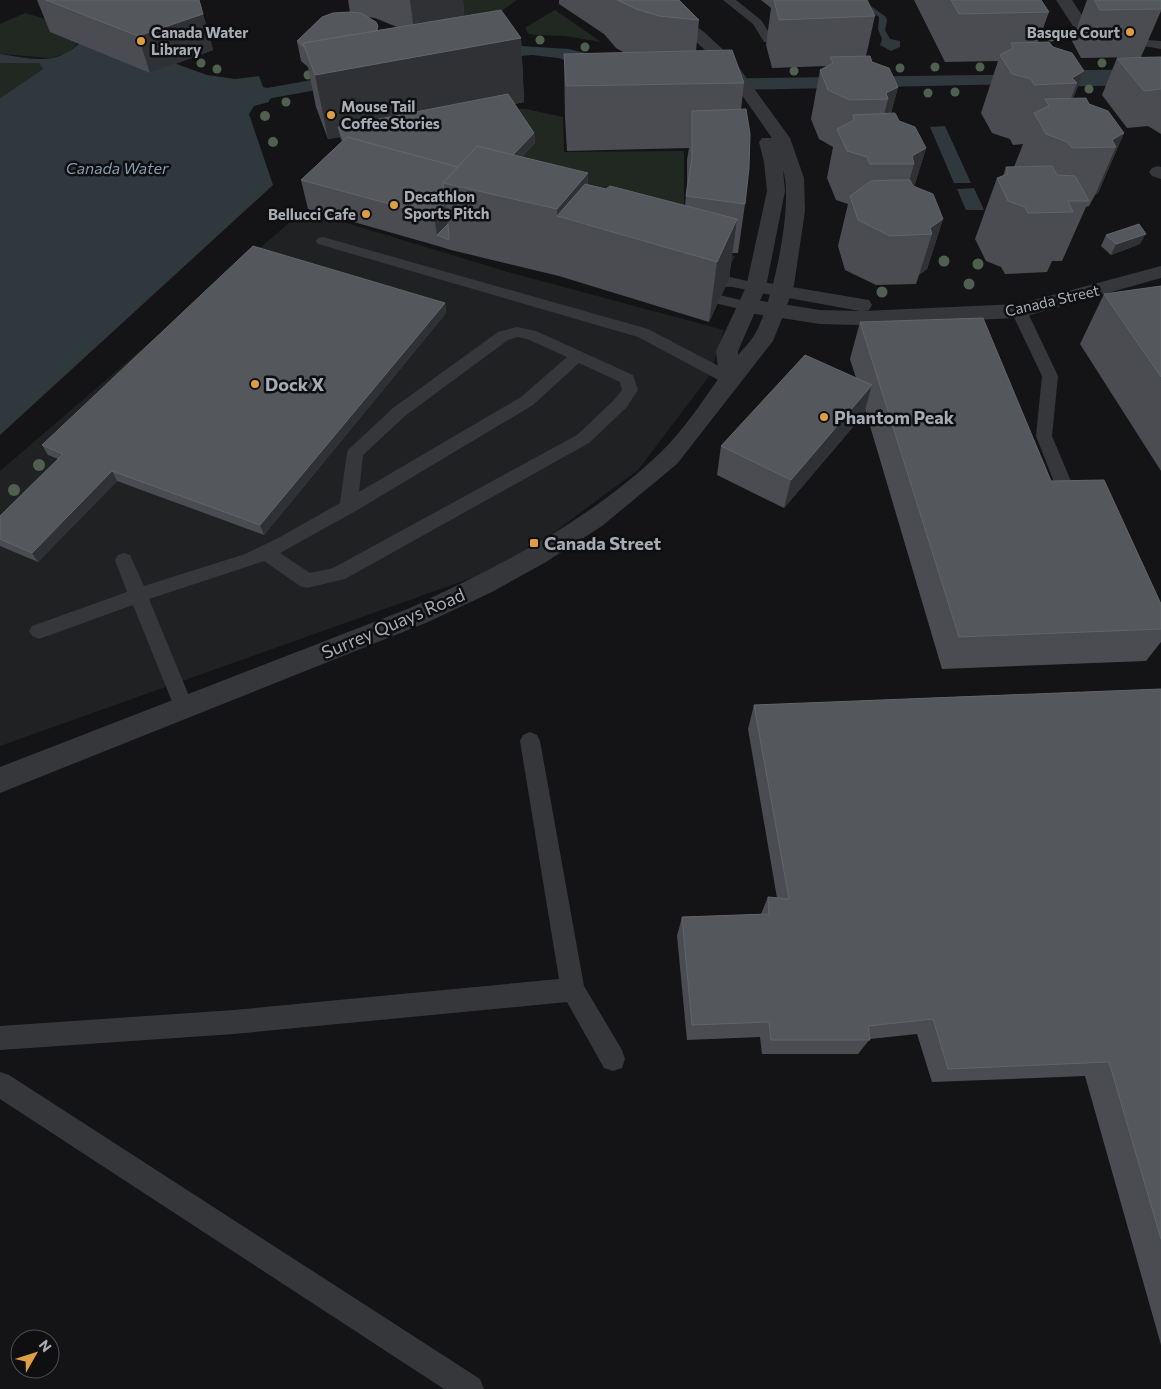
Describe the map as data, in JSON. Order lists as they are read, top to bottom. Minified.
{"streets":{"street":["Canada Street","Surrey Quays Road"]},"crossings":[["Canada Street","Surrey Quays Road"]],"water":["Canada Water"],"places":{"other":["Basque Court","Canada Water Library","Mouse Tail Coffee Stories","Decathlon Sports Pitch","Bellucci Cafe","Dock X","Phantom Peak"],"transit":["Canada Street"]},"north":"top right"}
